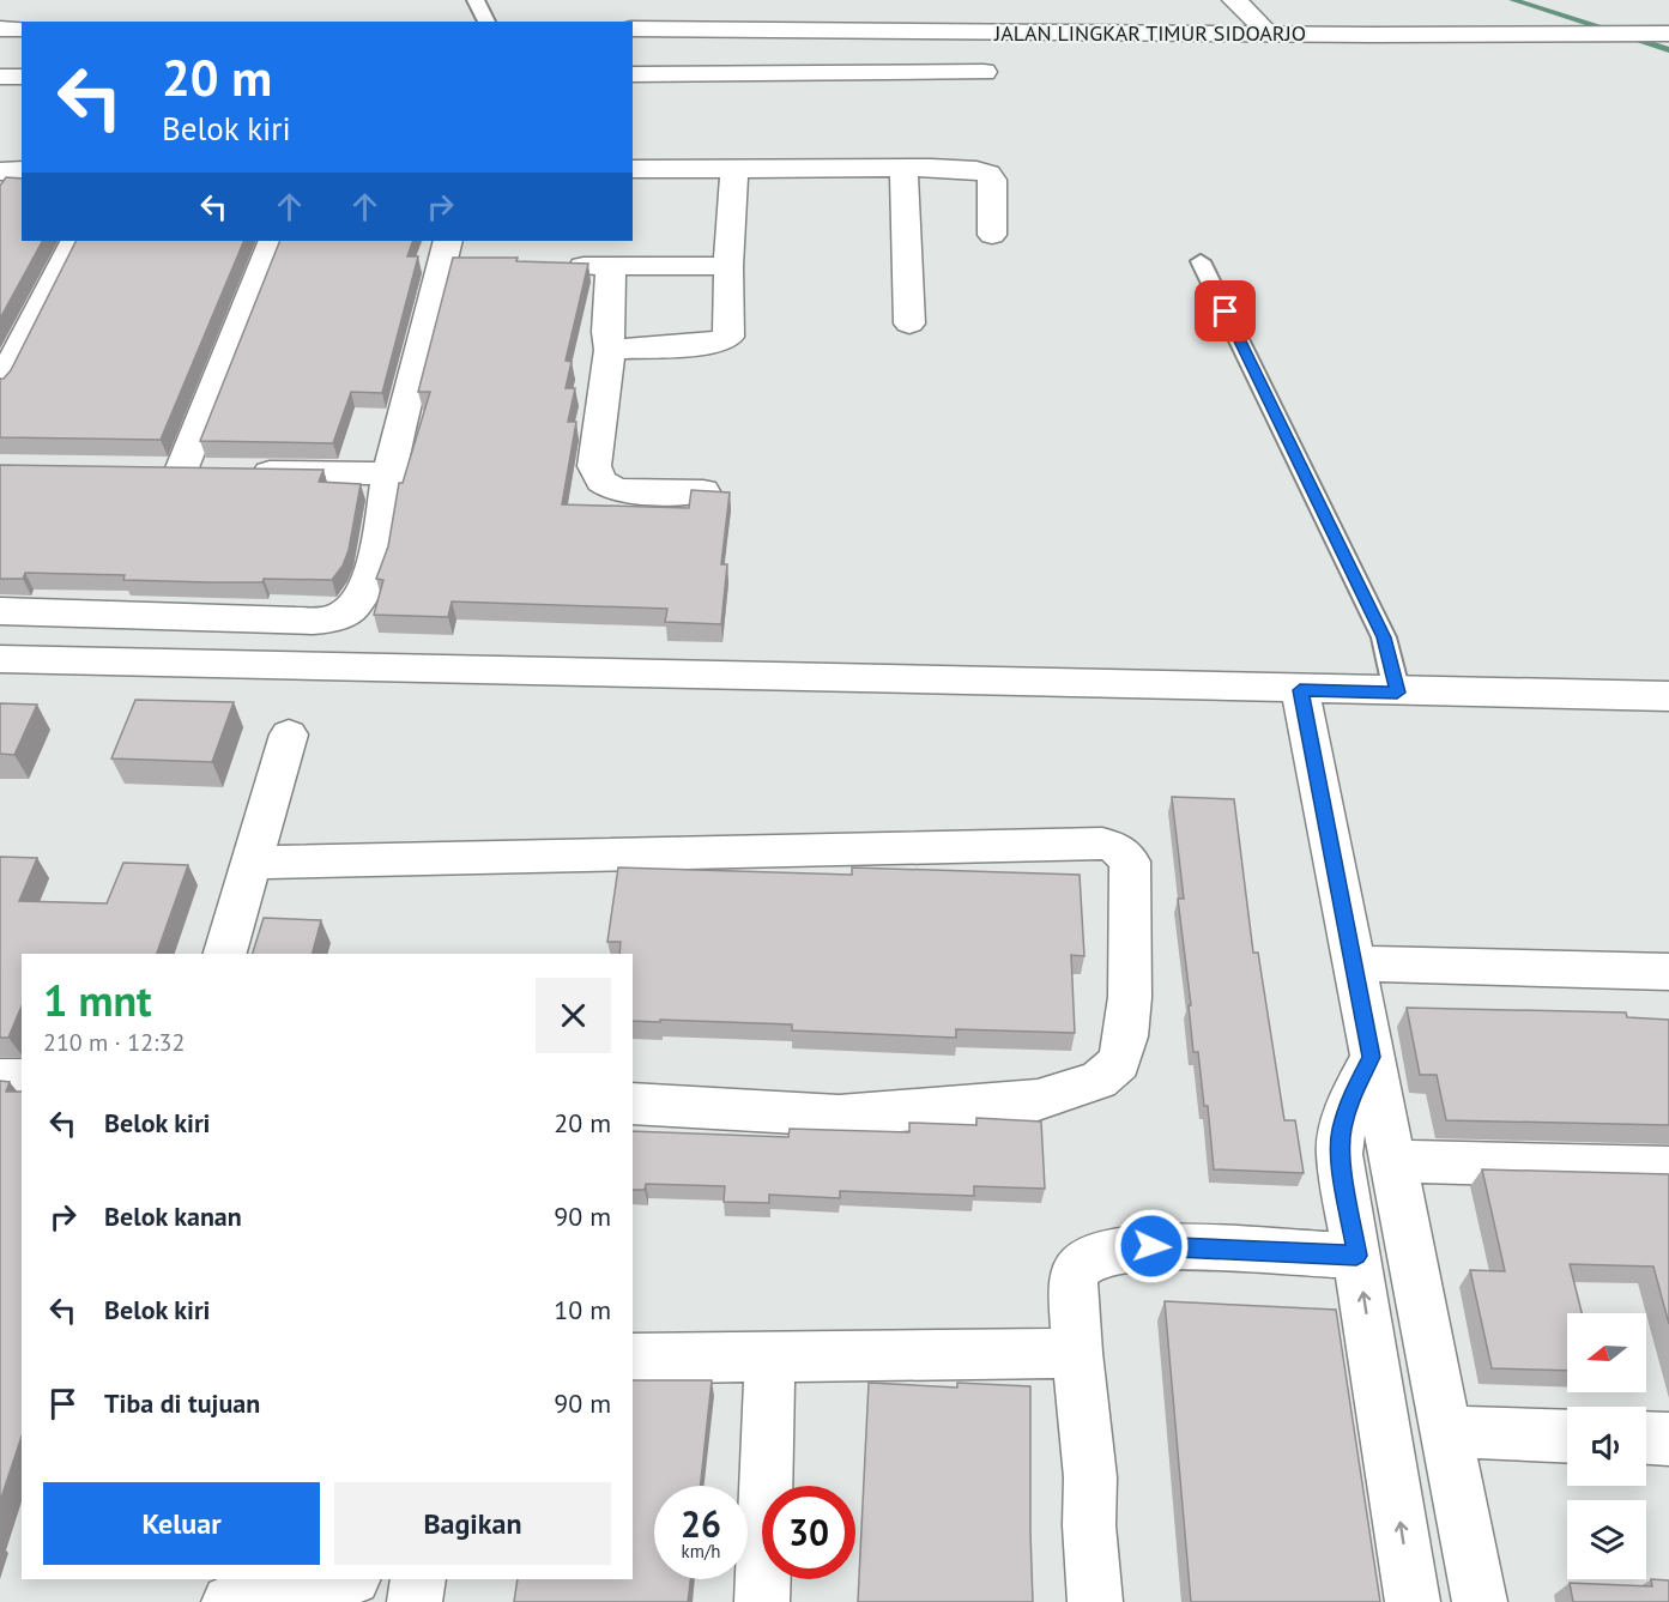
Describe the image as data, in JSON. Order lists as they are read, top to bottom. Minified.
{"streets":{"street":["JALAN LINGKAR TIMUR SIDOARJO"]},"north":"left","page":{"turn":["20 m","Belok kiri"],"heading":["1 mnt","210 m · 12:32"],"list":[{"name":"Belok kiri","value":"20 m"},{"name":"Belok kanan","value":"90 m"},{"name":"Belok kiri","value":"10 m"},{"name":"Tiba di tujuan","value":"90 m"}],"buttons":["Keluar","Bagikan"],"speed":"26 km/h","limit":"30"}}
